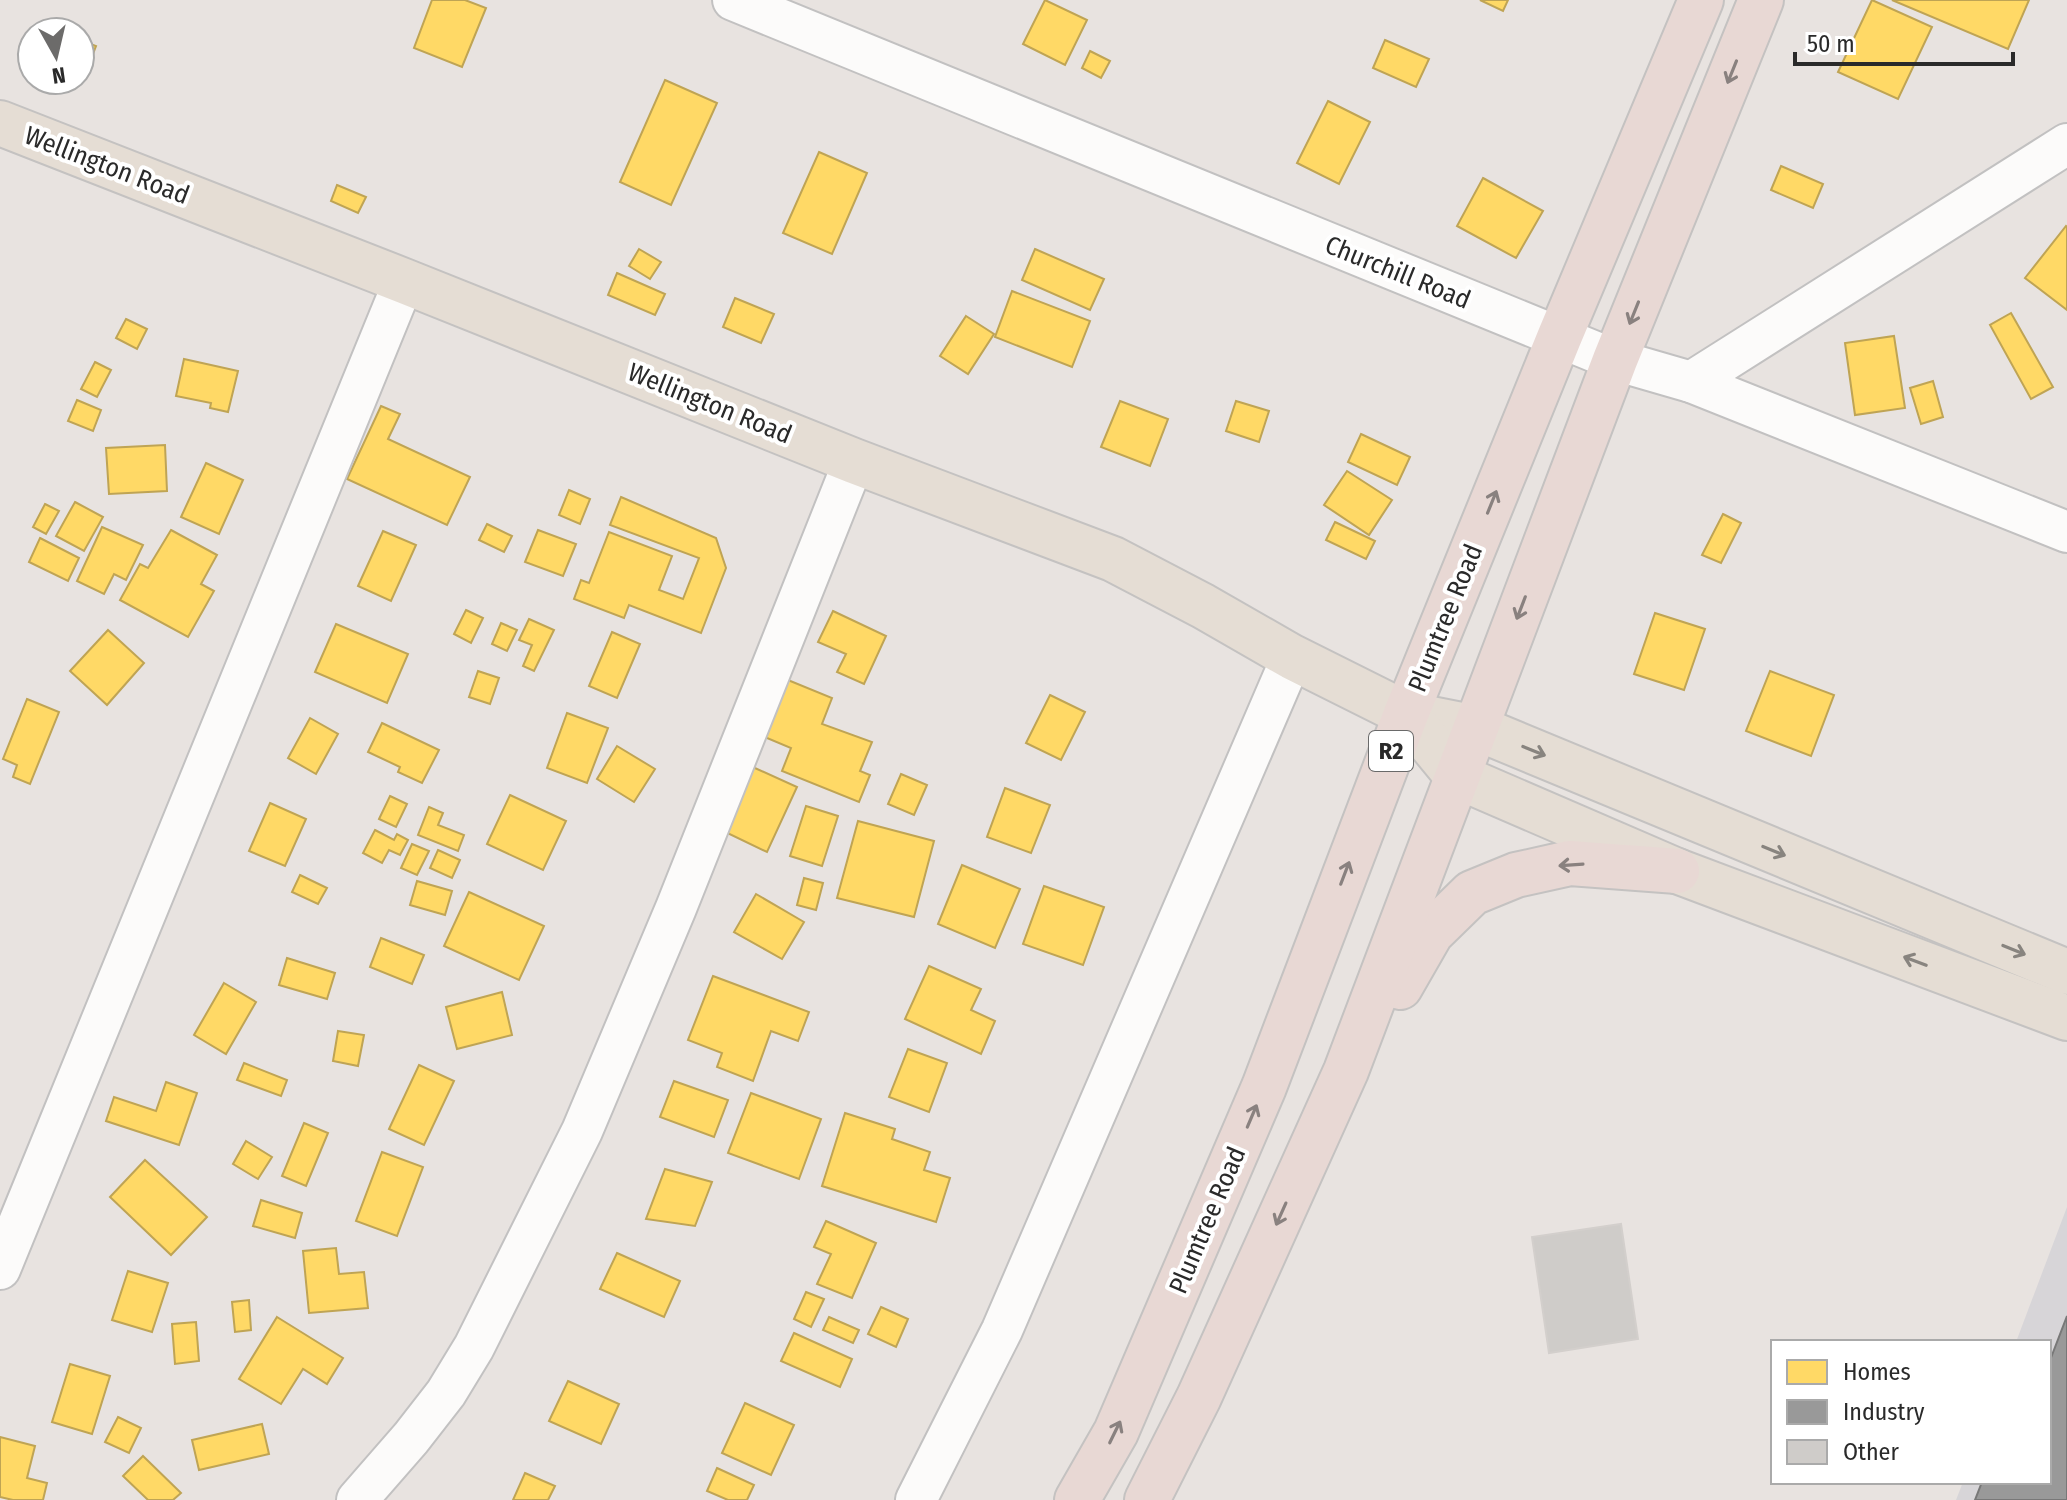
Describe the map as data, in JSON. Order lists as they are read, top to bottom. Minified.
{"streets":{"highway":["Plumtree Road","R2"],"main road":["Wellington Road"],"street":["Churchill Road"]},"crossings":[["Wellington Road","Plumtree Road"],["Churchill Road","Plumtree Road"]],"legend":["Homes","Industry","Other"],"scale_bar":"50 m","north":"bottom"}
